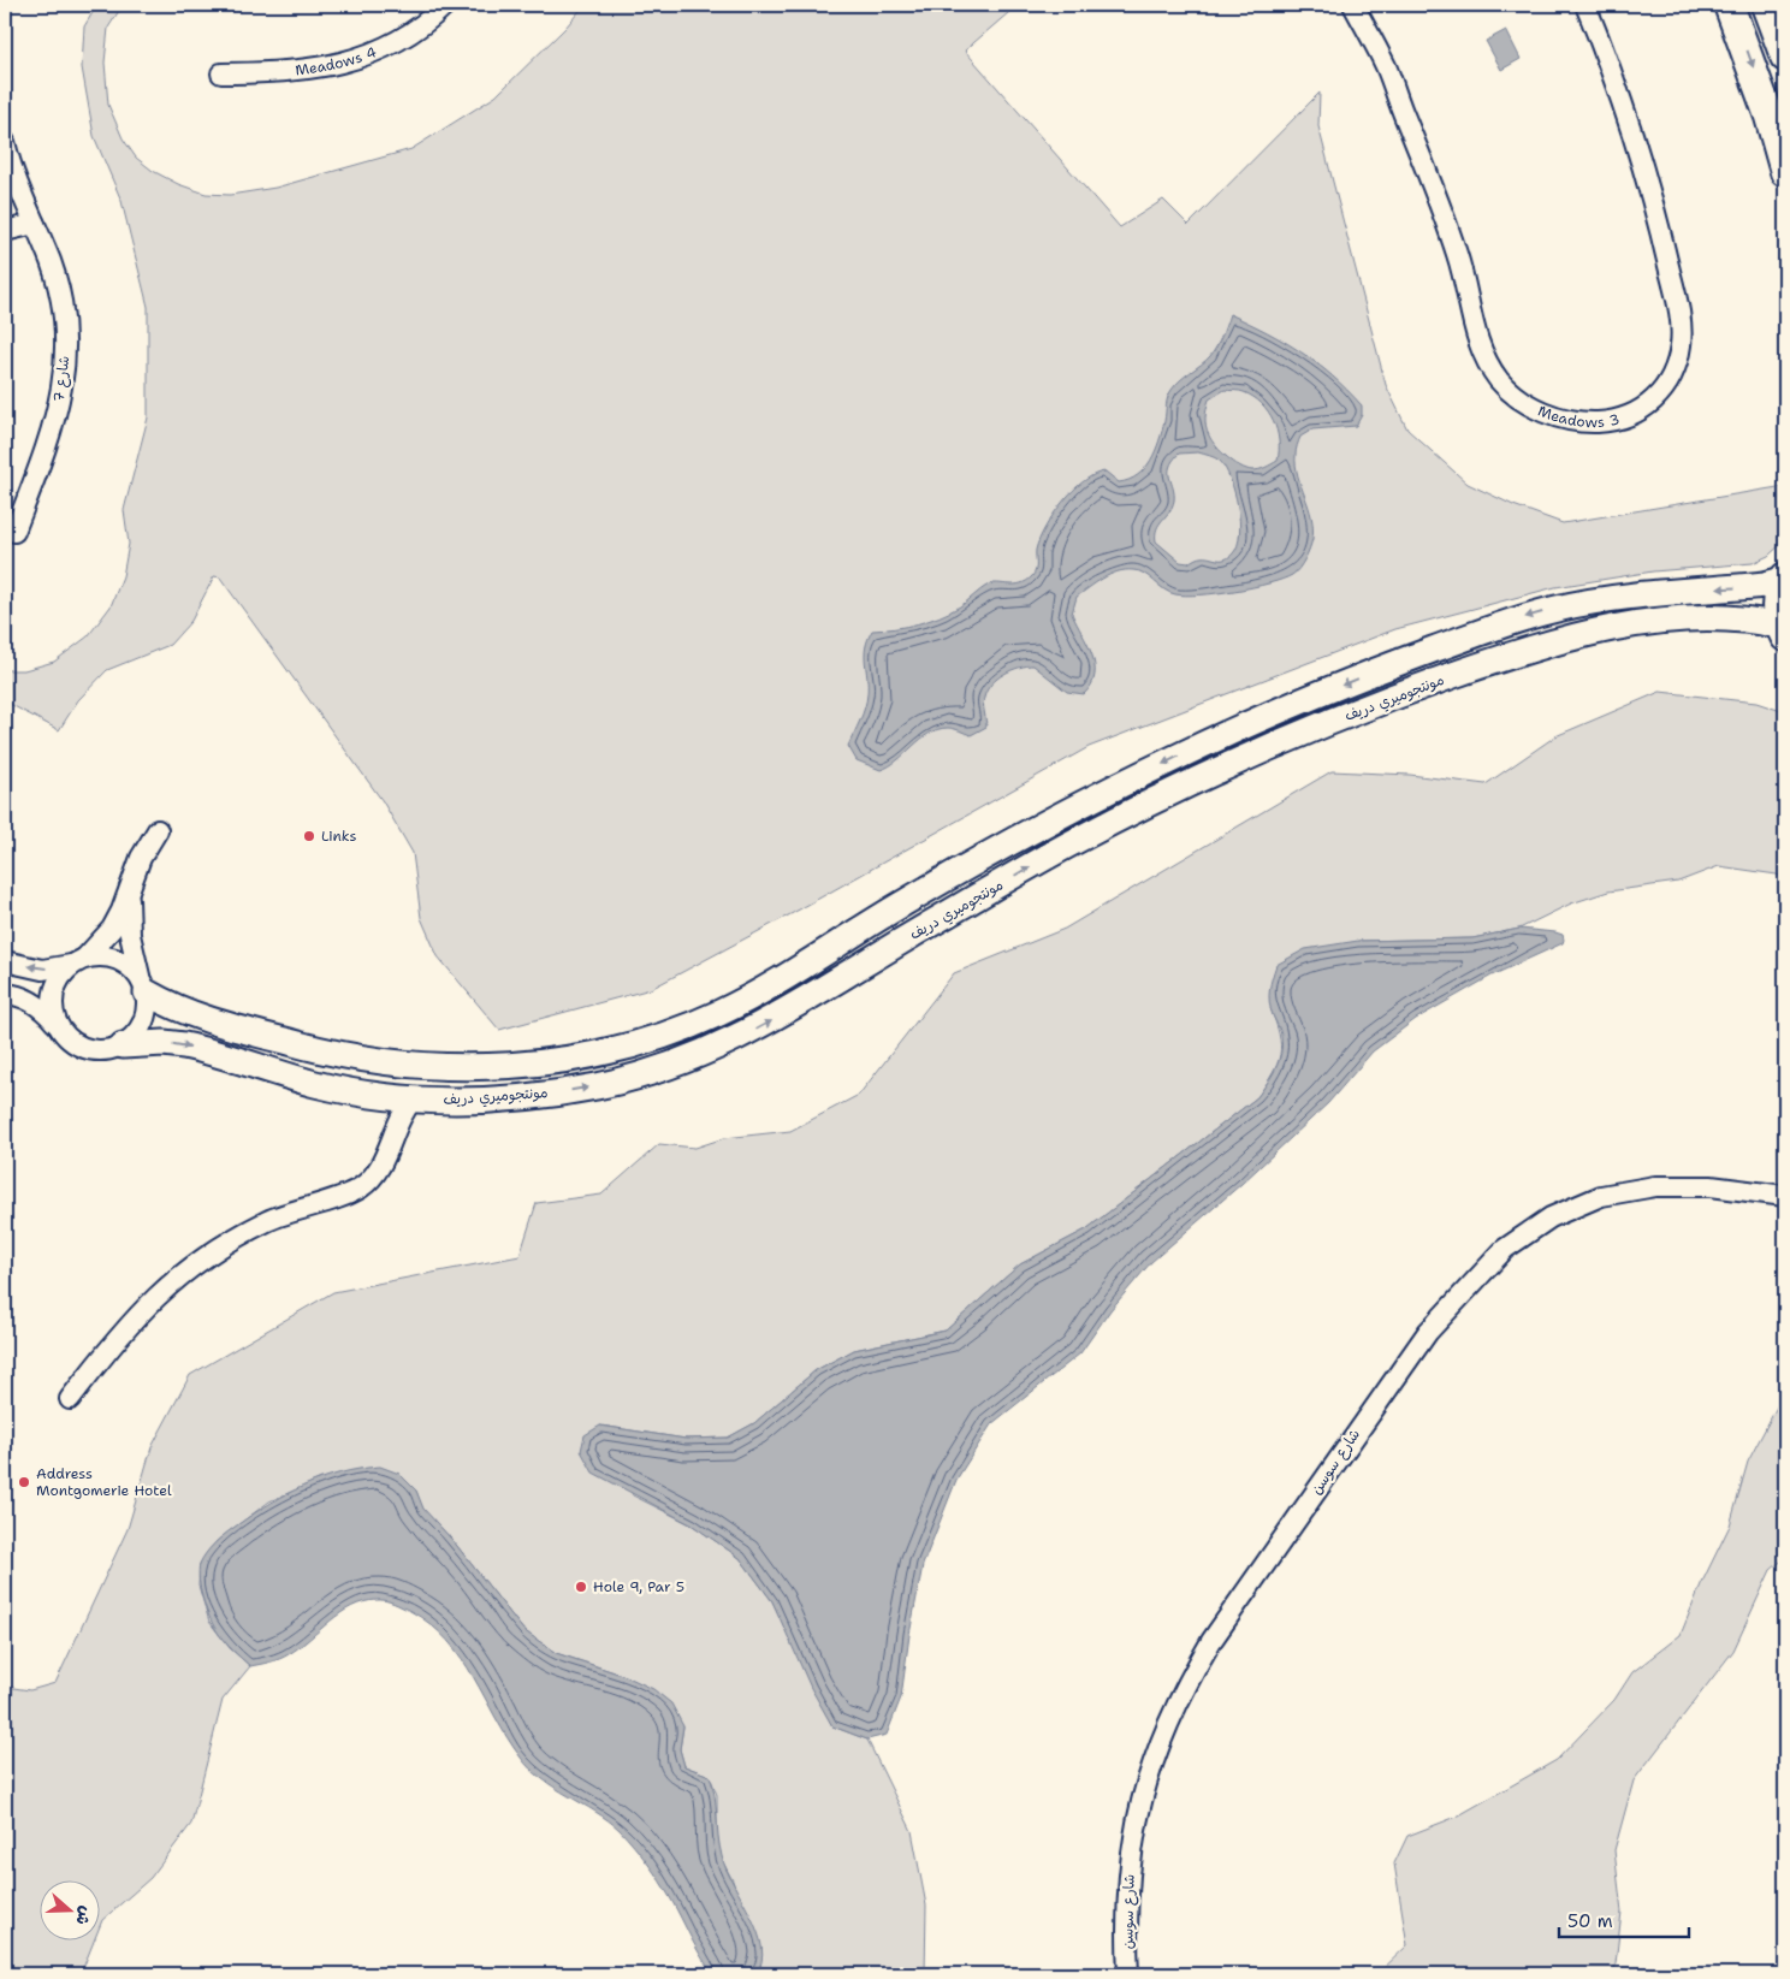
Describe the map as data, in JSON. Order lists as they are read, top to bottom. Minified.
{"streets":{"street":["Meadows 4","شارع 7","Meadows 3","مونتجوميري دريف","شارع سوسن"]},"places":["Links","Address Montgomerie Hotel","Hole 9, Par 5"],"scale_bar":"50 m","north":"right"}
